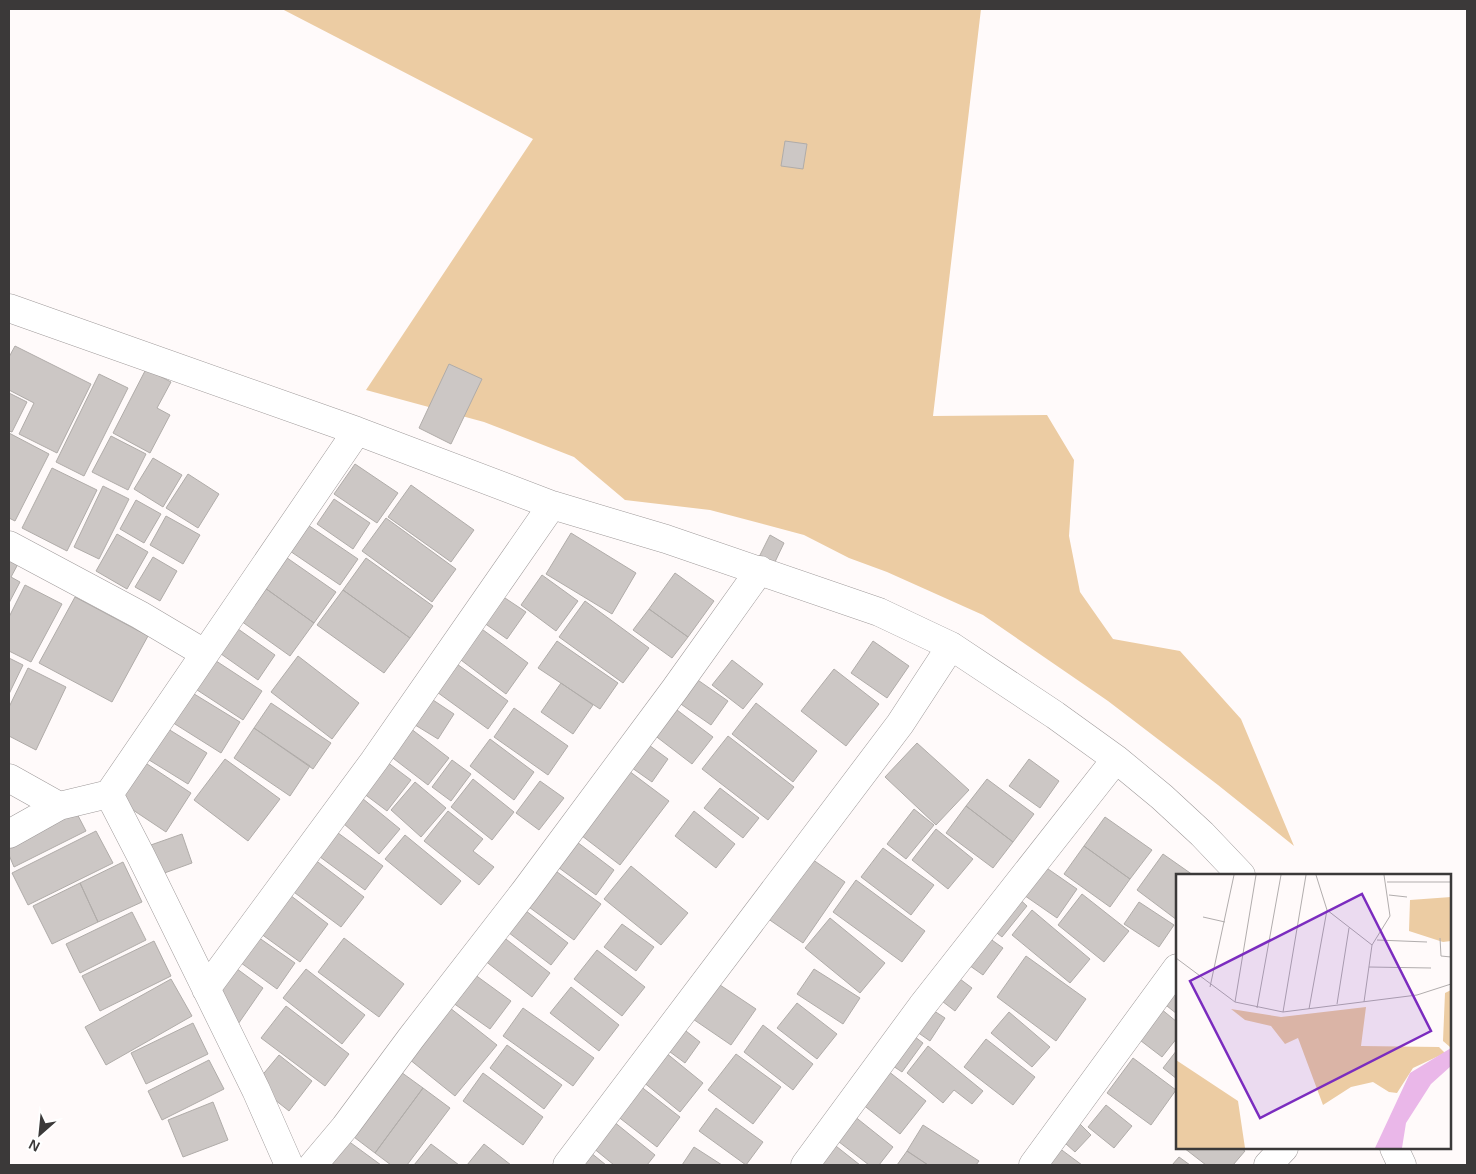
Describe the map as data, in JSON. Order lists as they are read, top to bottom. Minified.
{"north":"bottom left"}
